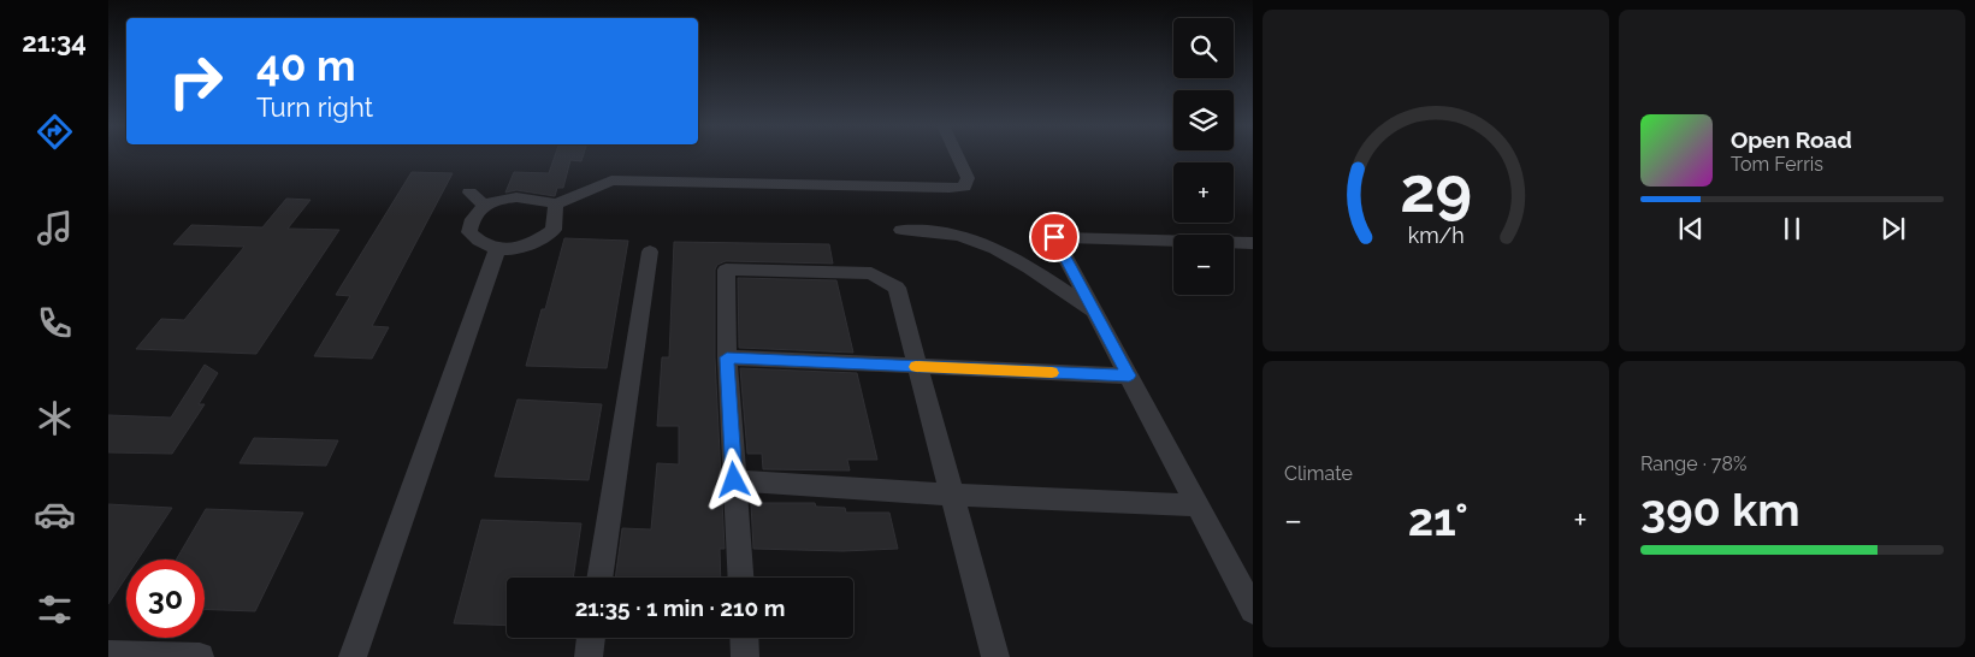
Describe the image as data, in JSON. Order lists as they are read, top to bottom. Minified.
{"page":{"tabs":"21:34","map_buttons":["+","−"],"turn":["40 m","Turn right"],"song":["Open Road","Tom Ferris"],"tile":["Climate",["Range · 78%","390 km"]],"heat":["−","21°","+"],"limit":"30","trip":"21:35 · 1 min · 210 m","gauge":["29","km/h"]}}
